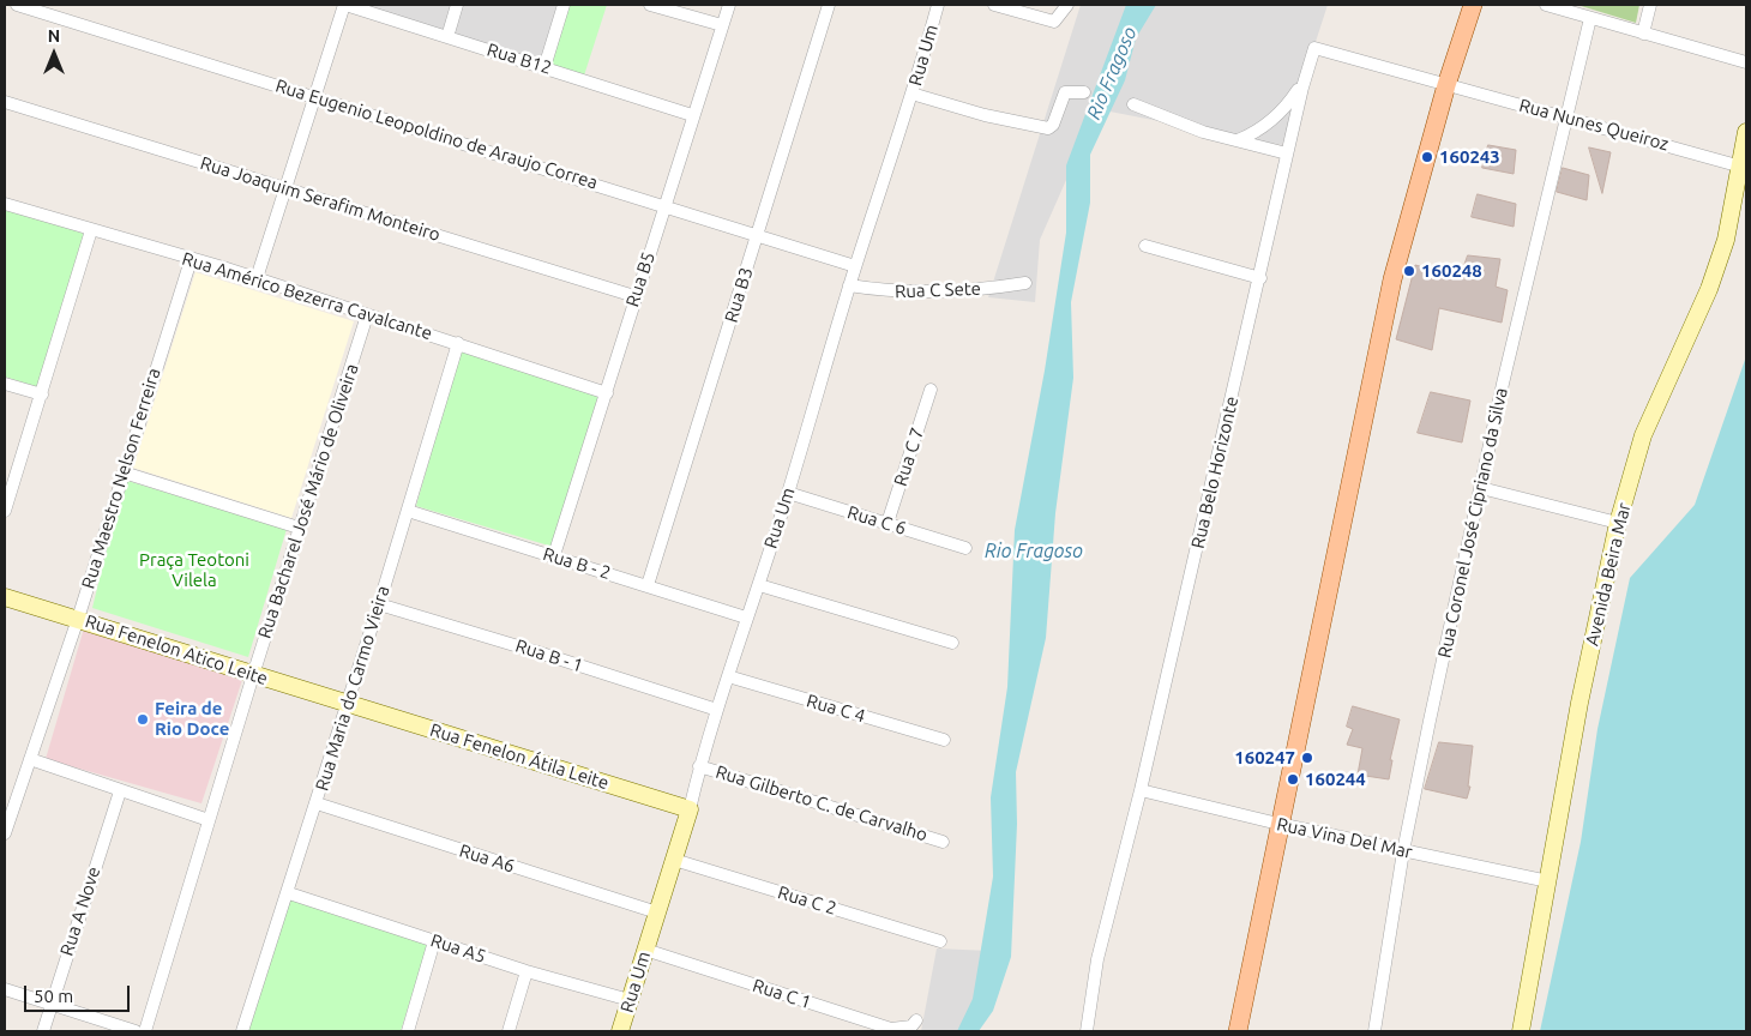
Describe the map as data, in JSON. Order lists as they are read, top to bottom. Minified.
{"streets":{"street":["Rua Um","Rua B12","Rua Nunes Queiroz","Rua Eugenio Leopoldino de Araujo Correa","Rua Joaquim Serafim Monteiro","Rua B5","Rua C Sete","Rua B3","Rua Américo Bezerra Cavalcante","Rua C 7","Rua Belo Horizonte","Rua Maestro Nelson Ferreira","Rua Bacharel José Mário de Oliveira","Rua C 6","Rua Coronel José Cipriano da Silva","Rua B - 2","Avenida Beira Mar","Rua Fenelon Atico Leite","Rua B - 1","Rua Maria do Carmo Vieira","Rua C 4","Rua Fenelon Átila Leite","Rua Gilberto C. de Carvalho","Rua Vina Del Mar","Rua A6","Rua C 2","Rua A Nove","Rua A5","Rua C 1"]},"crossings":[["Rua Um","Rua Eugenio Leopoldino de Araujo Correa"],["Rua Um","Rua C Sete"],["Rua Um","Rua C 6"],["Rua Um","Rua B - 2"],["Rua Um","Rua B - 1"],["Rua Um","Rua C 4"],["Rua Um","Rua Fenelon Átila Leite"],["Rua Um","Rua Gilberto C. de Carvalho"],["Rua Um","Rua A6"],["Rua Um","Rua C 2"],["Rua Um","Rua A5"],["Rua Um","Rua C 1"],["Rua B12","Rua B5"],["Rua Nunes Queiroz","Rua Belo Horizonte"],["Rua Nunes Queiroz","Rua Coronel José Cipriano da Silva"],["Rua Nunes Queiroz","Avenida Beira Mar"],["Rua Eugenio Leopoldino de Araujo Correa","Rua B5"],["Rua Eugenio Leopoldino de Araujo Correa","Rua B3"],["Rua Joaquim Serafim Monteiro","Rua B5"],["Rua B5","Rua Américo Bezerra Cavalcante"],["Rua B5","Rua B - 2"],["Rua B3","Rua B - 2"],["Rua Américo Bezerra Cavalcante","Rua Maestro Nelson Ferreira"],["Rua Américo Bezerra Cavalcante","Rua Bacharel José Mário de Oliveira"],["Rua Américo Bezerra Cavalcante","Rua Maria do Carmo Vieira"],["Rua C 7","Rua C 6"],["Rua Belo Horizonte","Rua Vina Del Mar"],["Rua Maestro Nelson Ferreira","Rua Fenelon Atico Leite"],["Rua Bacharel José Mário de Oliveira","Rua Fenelon Atico Leite"],["Rua Coronel José Cipriano da Silva","Rua Vina Del Mar"],["Rua B - 2","Rua Maria do Carmo Vieira"],["Avenida Beira Mar","Rua Vina Del Mar"],["Rua Fenelon Atico Leite","Rua Maria do Carmo Vieira"],["Rua Fenelon Atico Leite","Rua Fenelon Átila Leite"],["Rua B - 1","Rua Maria do Carmo Vieira"],["Rua Maria do Carmo Vieira","Rua Fenelon Átila Leite"],["Rua Maria do Carmo Vieira","Rua A6"],["Rua Maria do Carmo Vieira","Rua A5"]],"water":["Rio Fragoso"],"parks":["Praça Teotoni Vilela"],"places":["160243","160248","Feira de Rio Doce","160247","160244"],"scale_bar":"50 m","north":"top"}
